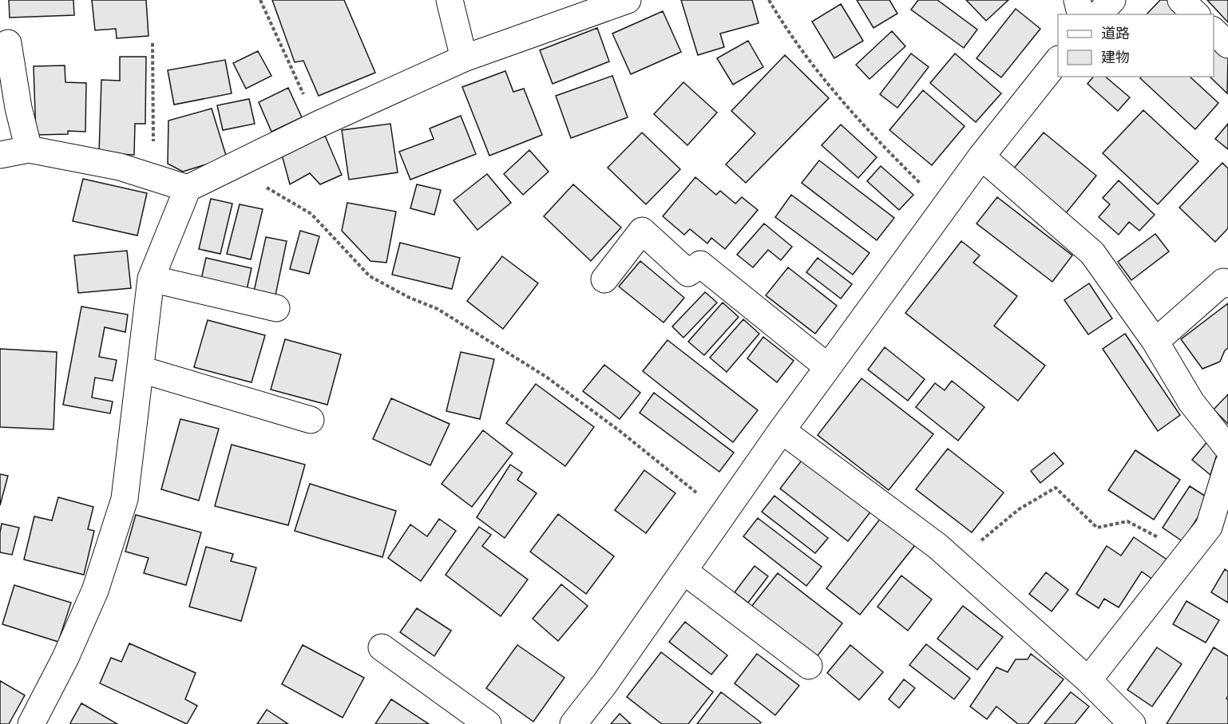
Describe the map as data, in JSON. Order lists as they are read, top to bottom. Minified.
{"legend":["道路","建物"]}
